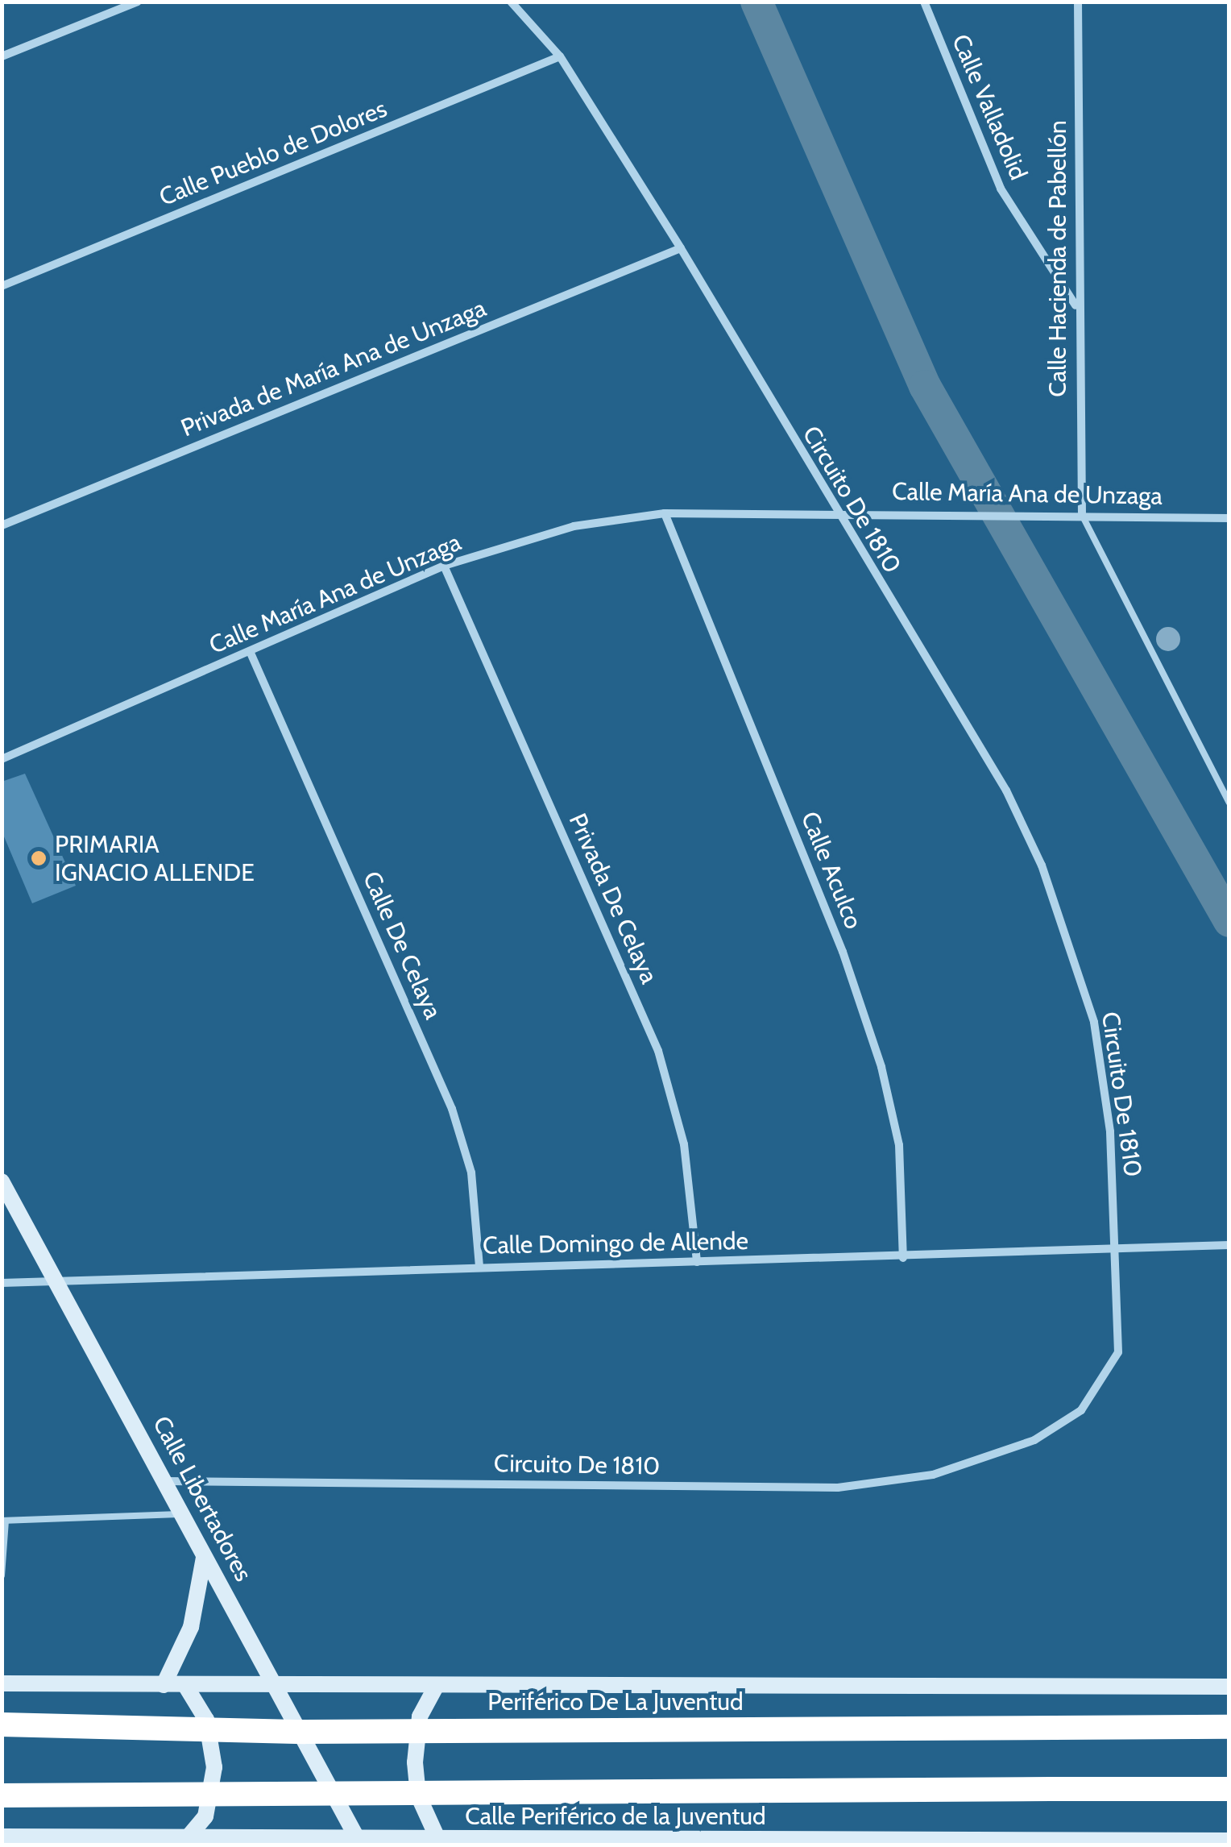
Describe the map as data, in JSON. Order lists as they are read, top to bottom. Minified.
{"streets":{"highway":["Periférico De La Juventud"],"main road":["Calle Libertadores","Calle Periférico de la Juventud"],"street":["Calle Valladolid","Calle Pueblo de Dolores","Calle Hacienda de Pabellón","Privada de María Ana de Unzaga","Calle María Ana de Unzaga","Circuito De 1810","Calle Aculco","Privada De Celaya","Calle De Celaya","Calle Domingo de Allende"]},"crossings":[["Calle Valladolid","Calle Hacienda de Pabellón"],["Calle Pueblo de Dolores","Circuito De 1810"],["Calle Hacienda de Pabellón","Calle María Ana de Unzaga"],["Privada de María Ana de Unzaga","Circuito De 1810"],["Calle María Ana de Unzaga","Circuito De 1810"],["Calle María Ana de Unzaga","Calle Aculco"],["Calle María Ana de Unzaga","Privada De Celaya"],["Calle María Ana de Unzaga","Calle De Celaya"],["Circuito De 1810","Calle Domingo de Allende"],["Circuito De 1810","Calle Libertadores"],["Calle Aculco","Calle Domingo de Allende"],["Privada De Celaya","Calle Domingo de Allende"],["Calle De Celaya","Calle Domingo de Allende"],["Calle Domingo de Allende","Calle Libertadores"],["Calle Libertadores","Calle Periférico de la Juventud"]],"places":["PRIMARIA IGNACIO ALLENDE"]}
